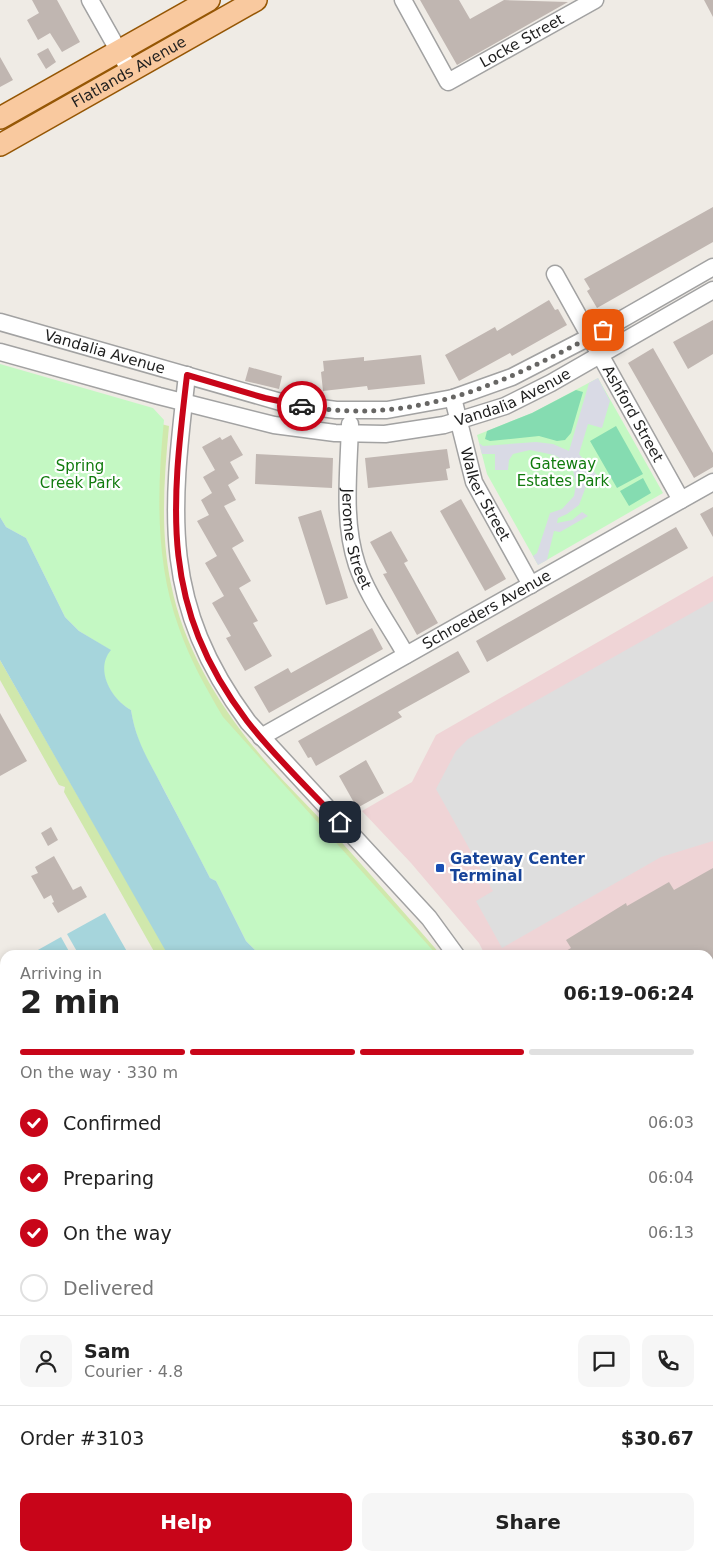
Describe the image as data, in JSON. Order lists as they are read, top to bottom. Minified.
{"streets":{"main road":["Flatlands Avenue"],"street":["Locke Street","Vandalia Avenue","Ashford Street","Walker Street","Jerome Street","Schroeders Avenue"]},"crossings":[["Vandalia Avenue","Ashford Street"],["Vandalia Avenue","Walker Street"],["Vandalia Avenue","Jerome Street"],["Ashford Street","Schroeders Avenue"],["Walker Street","Schroeders Avenue"],["Jerome Street","Schroeders Avenue"]],"parks":["Gateway Estates Park","Spring Creek Park"],"places":{"transit":["Gateway Center Terminal"]},"page":{"heading":["2 min","Arriving in","06:19–06:24"],"panel":["Sam","Courier · 4.8","Order #3103","$30.67"],"bar":"On the way · 330 m","list":[["Confirmed","06:03"],["Preparing","06:04"],["On the way","06:13"],"Delivered"],"buttons":["Help","Share"]}}
